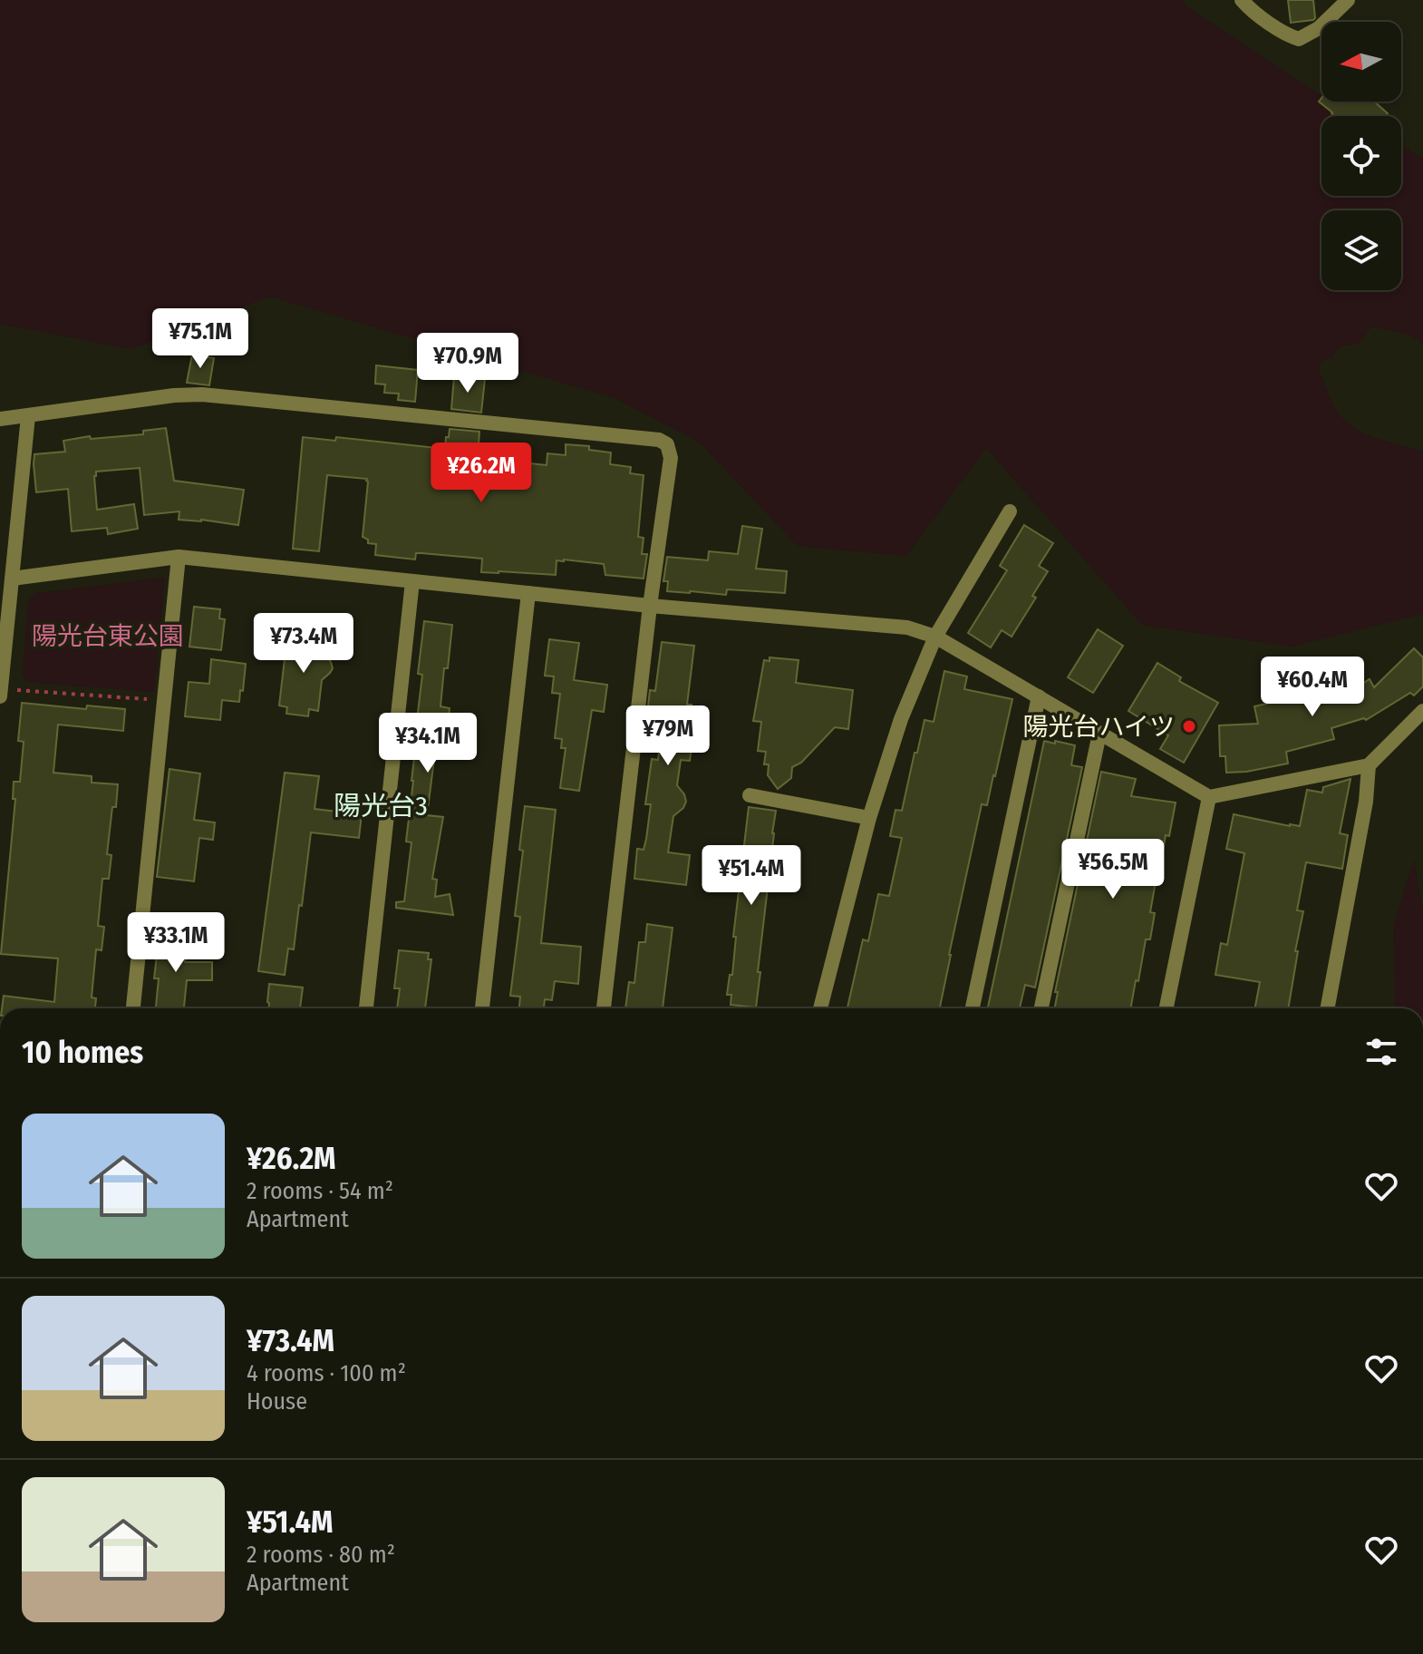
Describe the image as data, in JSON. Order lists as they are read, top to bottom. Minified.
{"districts":["陽光台3"],"parks":["陽光台東公園"],"places":["陽光台ハイツ"],"north":"left","page":{"price":["¥75.1M","¥70.9M","¥26.2M","¥73.4M","¥60.4M","¥79M","¥34.1M","¥56.5M","¥51.4M","¥33.1M"],"heading":"10 homes","list":[{"name":"¥26.2M","note":"2 rooms · 54 m² · Apartment"},{"name":"¥73.4M","note":"4 rooms · 100 m² · House"},{"name":"¥51.4M","note":"2 rooms · 80 m² · Apartment"}]}}
